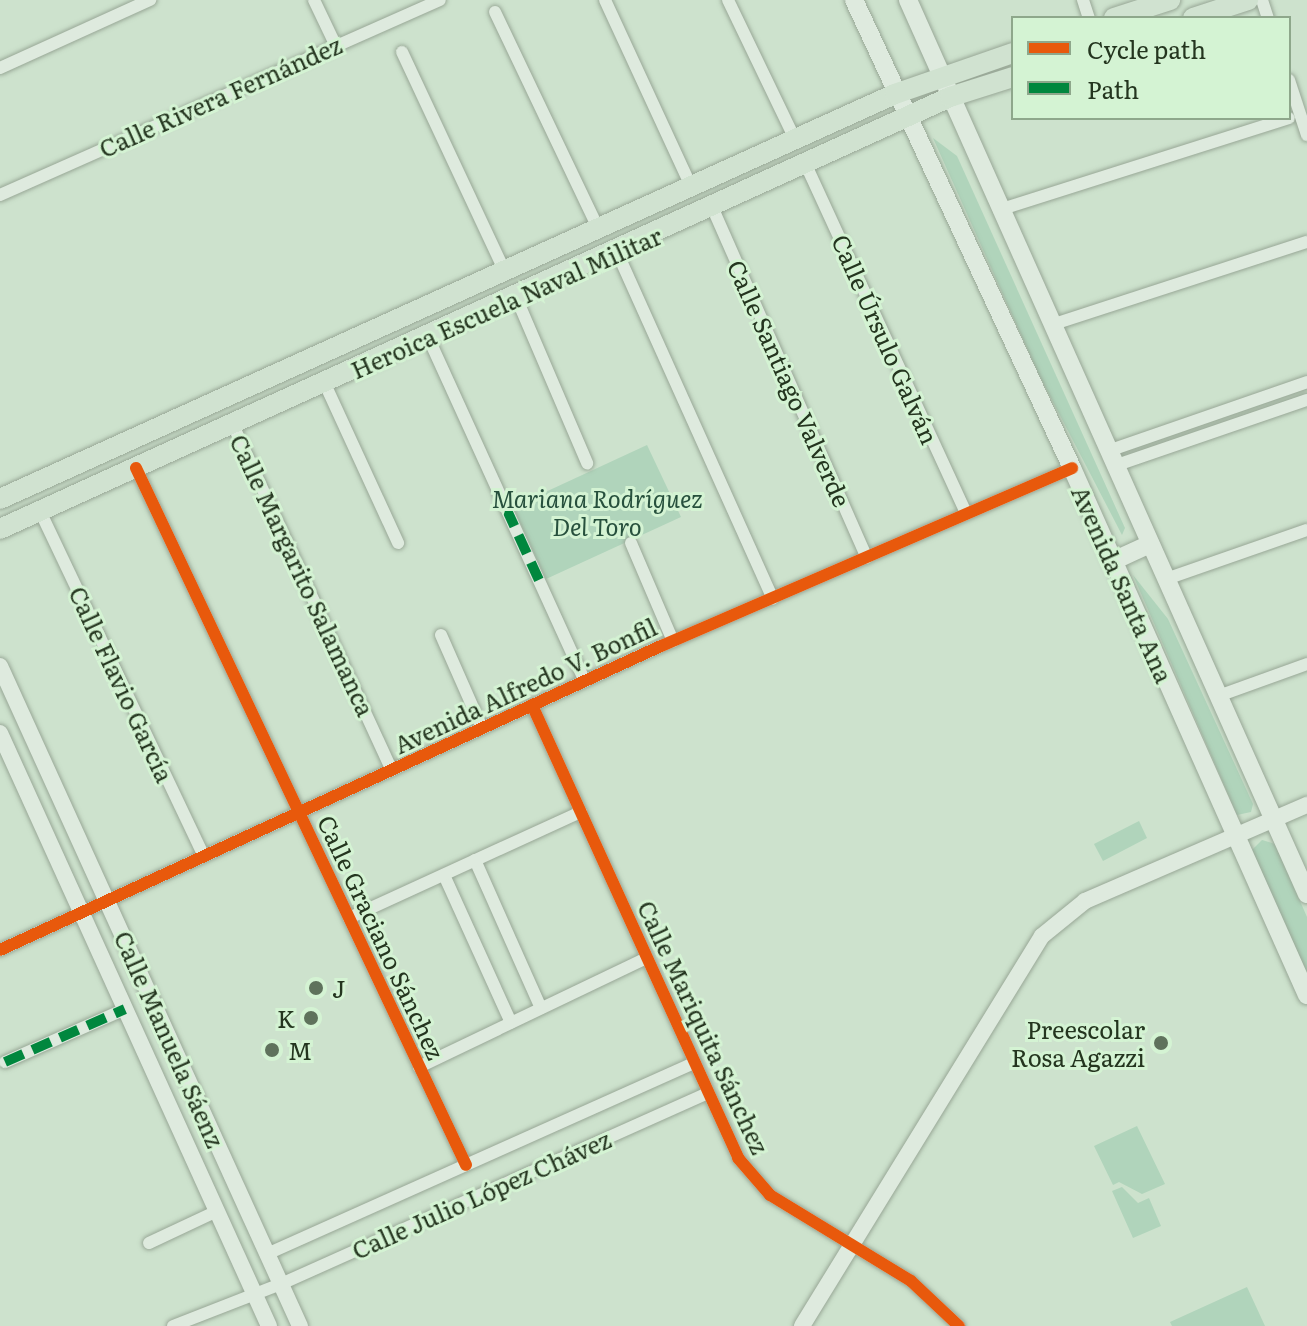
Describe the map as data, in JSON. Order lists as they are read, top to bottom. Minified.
{"streets":{"main road":["Heroica Escuela Naval Militar","Avenida Santa Ana"],"street":["Calle Rivera Fernández","Calle Úrsulo Galván","Calle Santiago Valverde","Calle Margarito Salamanca","Calle Flavio García","Avenida Alfredo V. Bonfil","Calle Graciano Sánchez","Calle Mariquita Sánchez","Calle Manuela Sáenz","Calle Julio López Chávez"]},"crossings":[["Heroica Escuela Naval Militar","Calle Úrsulo Galván"],["Heroica Escuela Naval Militar","Calle Santiago Valverde"],["Heroica Escuela Naval Militar","Calle Margarito Salamanca"],["Heroica Escuela Naval Militar","Avenida Santa Ana"],["Heroica Escuela Naval Militar","Calle Flavio García"],["Heroica Escuela Naval Militar","Calle Graciano Sánchez"],["Calle Úrsulo Galván","Avenida Alfredo V. Bonfil"],["Calle Santiago Valverde","Avenida Alfredo V. Bonfil"],["Calle Margarito Salamanca","Avenida Alfredo V. Bonfil"],["Avenida Santa Ana","Avenida Alfredo V. Bonfil"],["Calle Flavio García","Avenida Alfredo V. Bonfil"],["Avenida Alfredo V. Bonfil","Calle Graciano Sánchez"],["Avenida Alfredo V. Bonfil","Calle Mariquita Sánchez"],["Avenida Alfredo V. Bonfil","Calle Manuela Sáenz"],["Calle Graciano Sánchez","Calle Julio López Chávez"],["Calle Mariquita Sánchez","Calle Julio López Chávez"],["Calle Manuela Sáenz","Calle Julio López Chávez"]],"parks":["Mariana Rodríguez Del Toro"],"places":["J","K","Preescolar Rosa Agazzi","M"],"legend":["Cycle path","Path"]}
